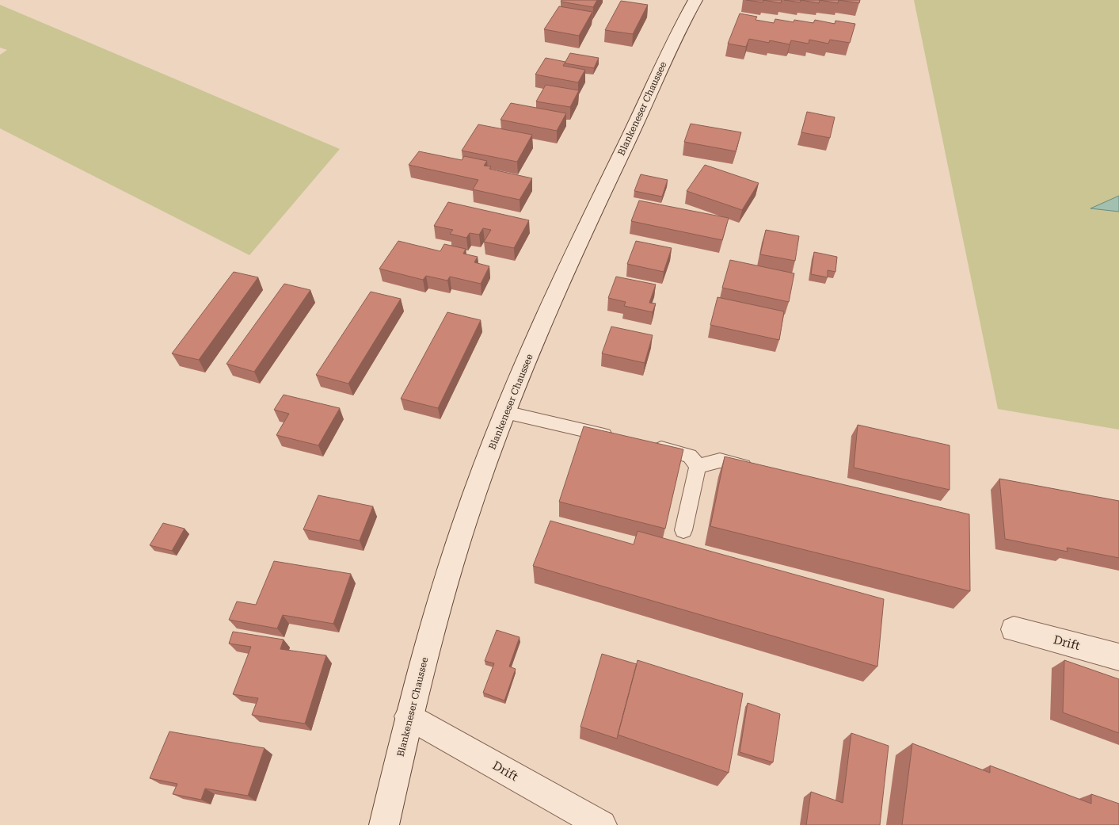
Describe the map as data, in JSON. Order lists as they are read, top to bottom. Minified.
{"streets":{"main road":["Blankeneser Chaussee","Drift"]},"crossings":[["Blankeneser Chaussee","Drift"]]}
